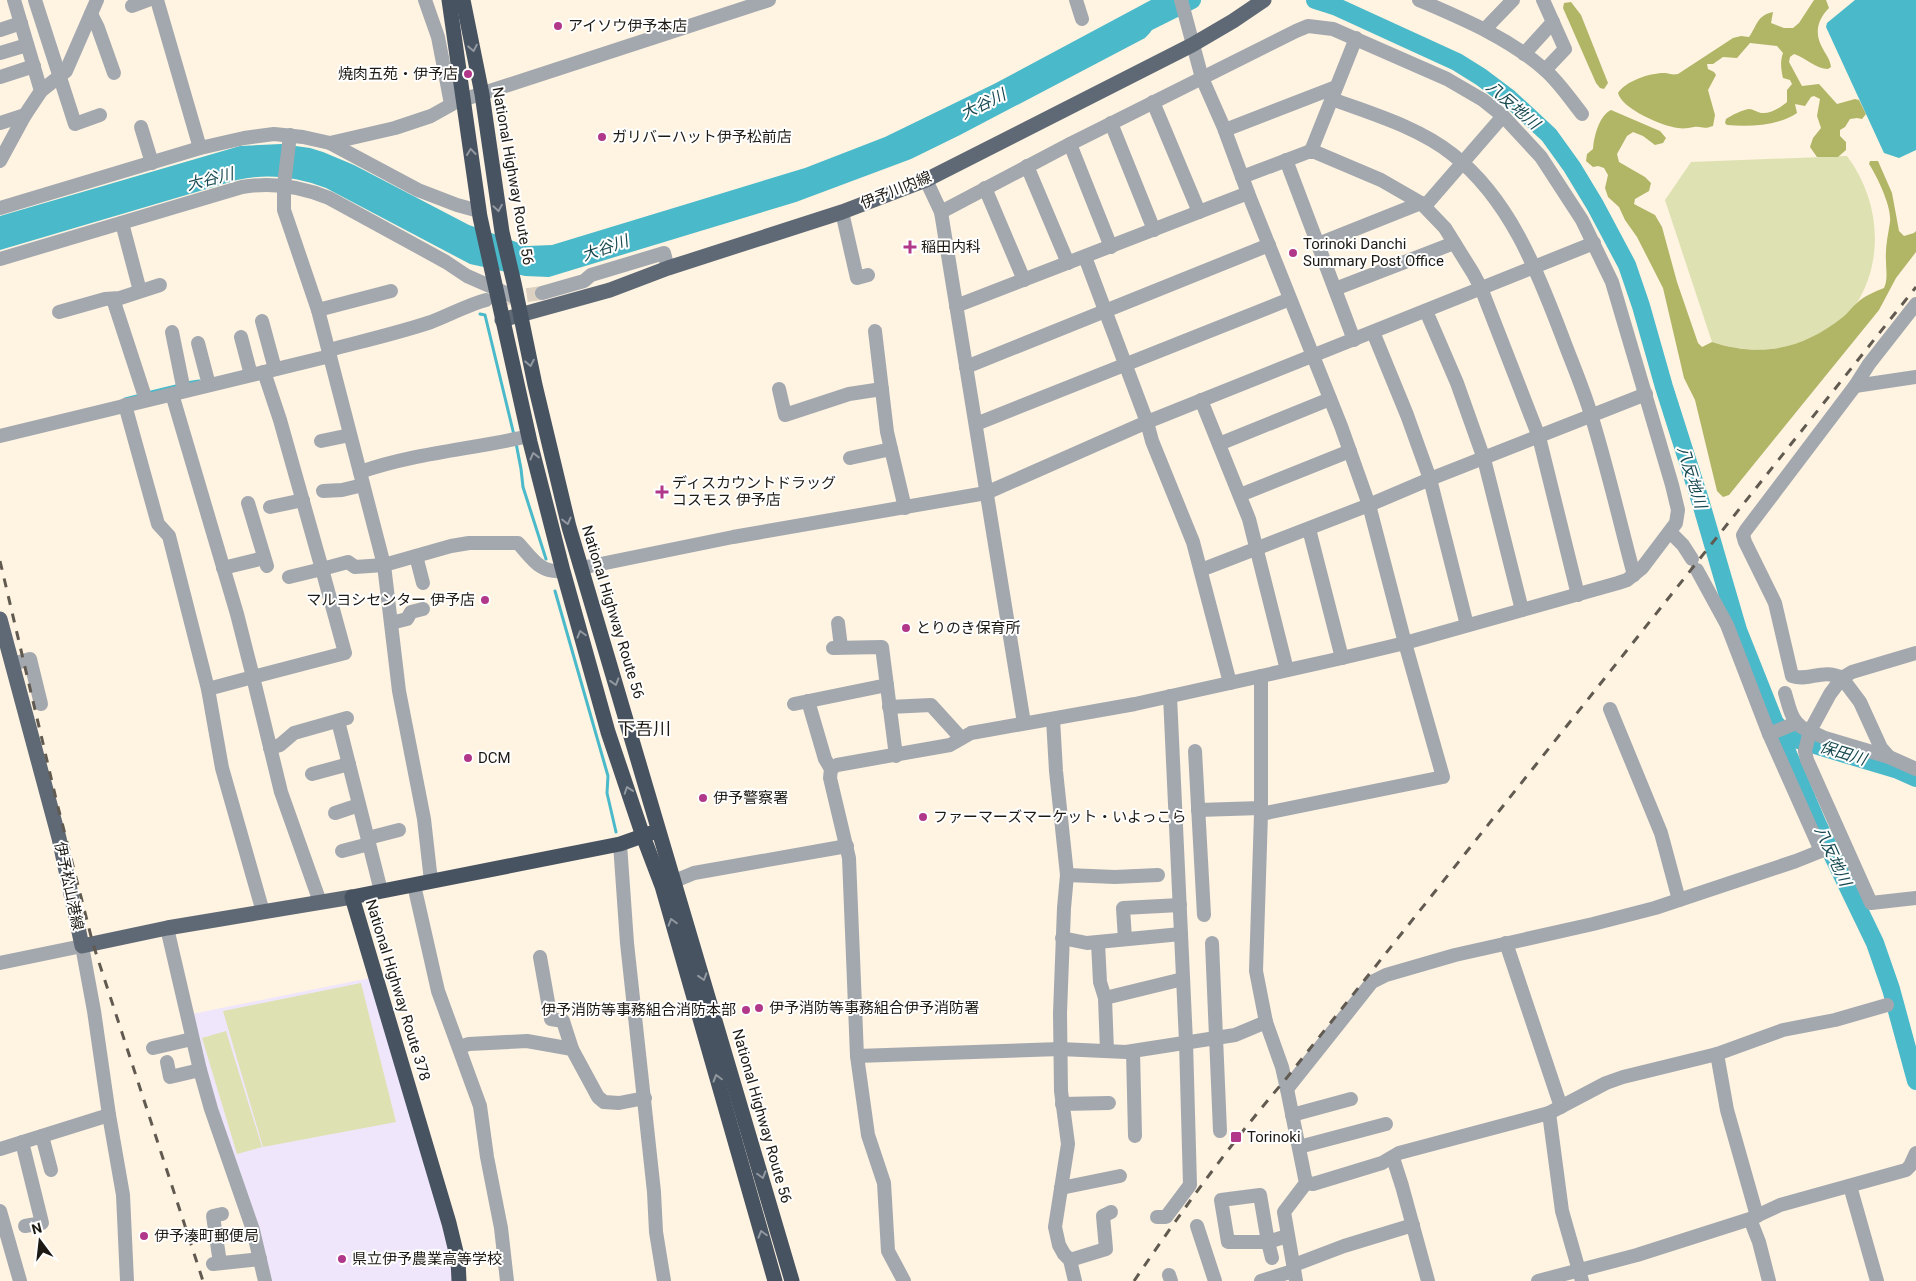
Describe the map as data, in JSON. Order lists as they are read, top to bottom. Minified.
{"streets":{"highway":["National Highway Route 56","National Highway Route 378"],"main road":["伊予川内線","伊予松山港線"]},"crossings":[["National Highway Route 56","伊予川内線"],["National Highway Route 56","National Highway Route 378"],["伊予松山港線","National Highway Route 378"]],"districts":["下吾川"],"water":["大谷川","八反地川","保田川"],"places":{"other":["アイソウ伊予本店","焼肉五苑・伊予店","ガリバーハット伊予松前店","Torinoki Danchi Summary Post Office","マルヨシセンター 伊予店","とりのき保育所","DCM","伊予警察署","ファーマーズマーケット・いよっこら","伊予消防等事務組合伊予消防署","伊予消防等事務組合消防本部","伊予湊町郵便局","県立伊予農業高等学校"],"health":["稲田内科","ディスカウントドラッグ コスモス 伊予店"],"transit":["Torinoki"]},"north":"top"}
